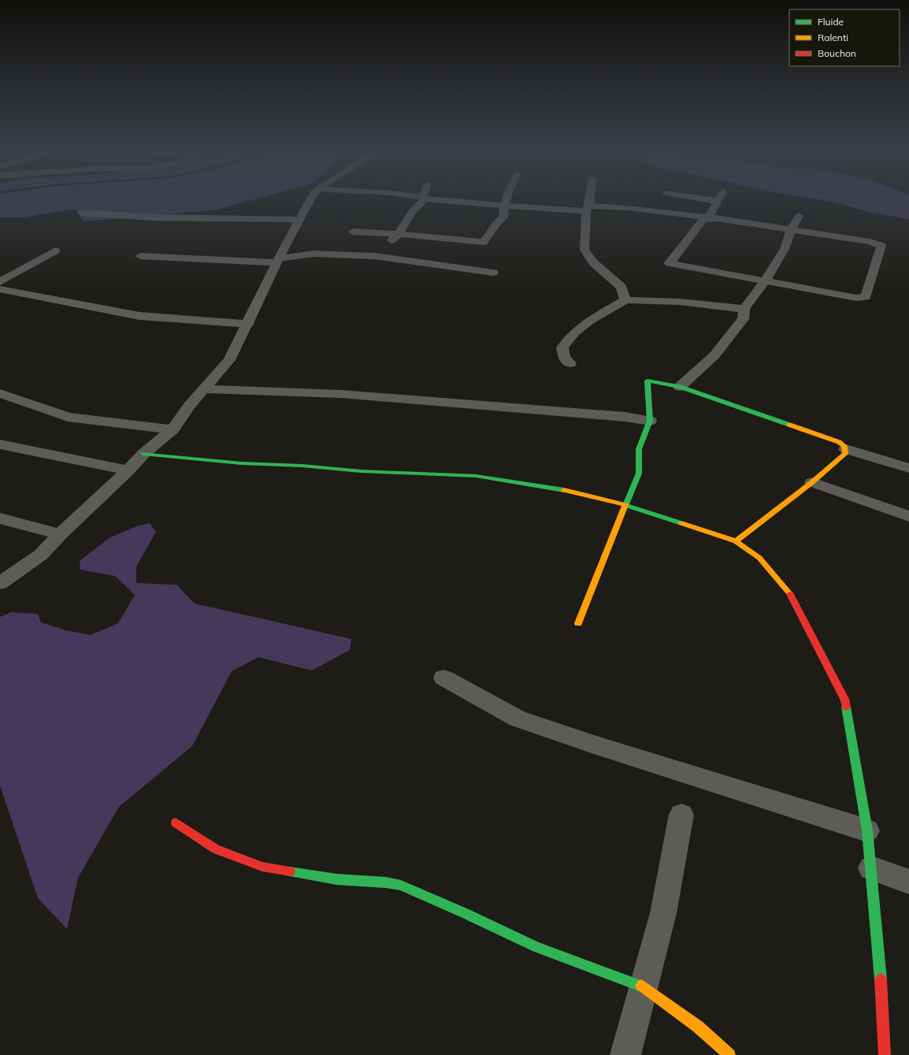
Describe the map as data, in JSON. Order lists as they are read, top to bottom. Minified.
{"legend":["Fluide","Ralenti","Bouchon"]}
